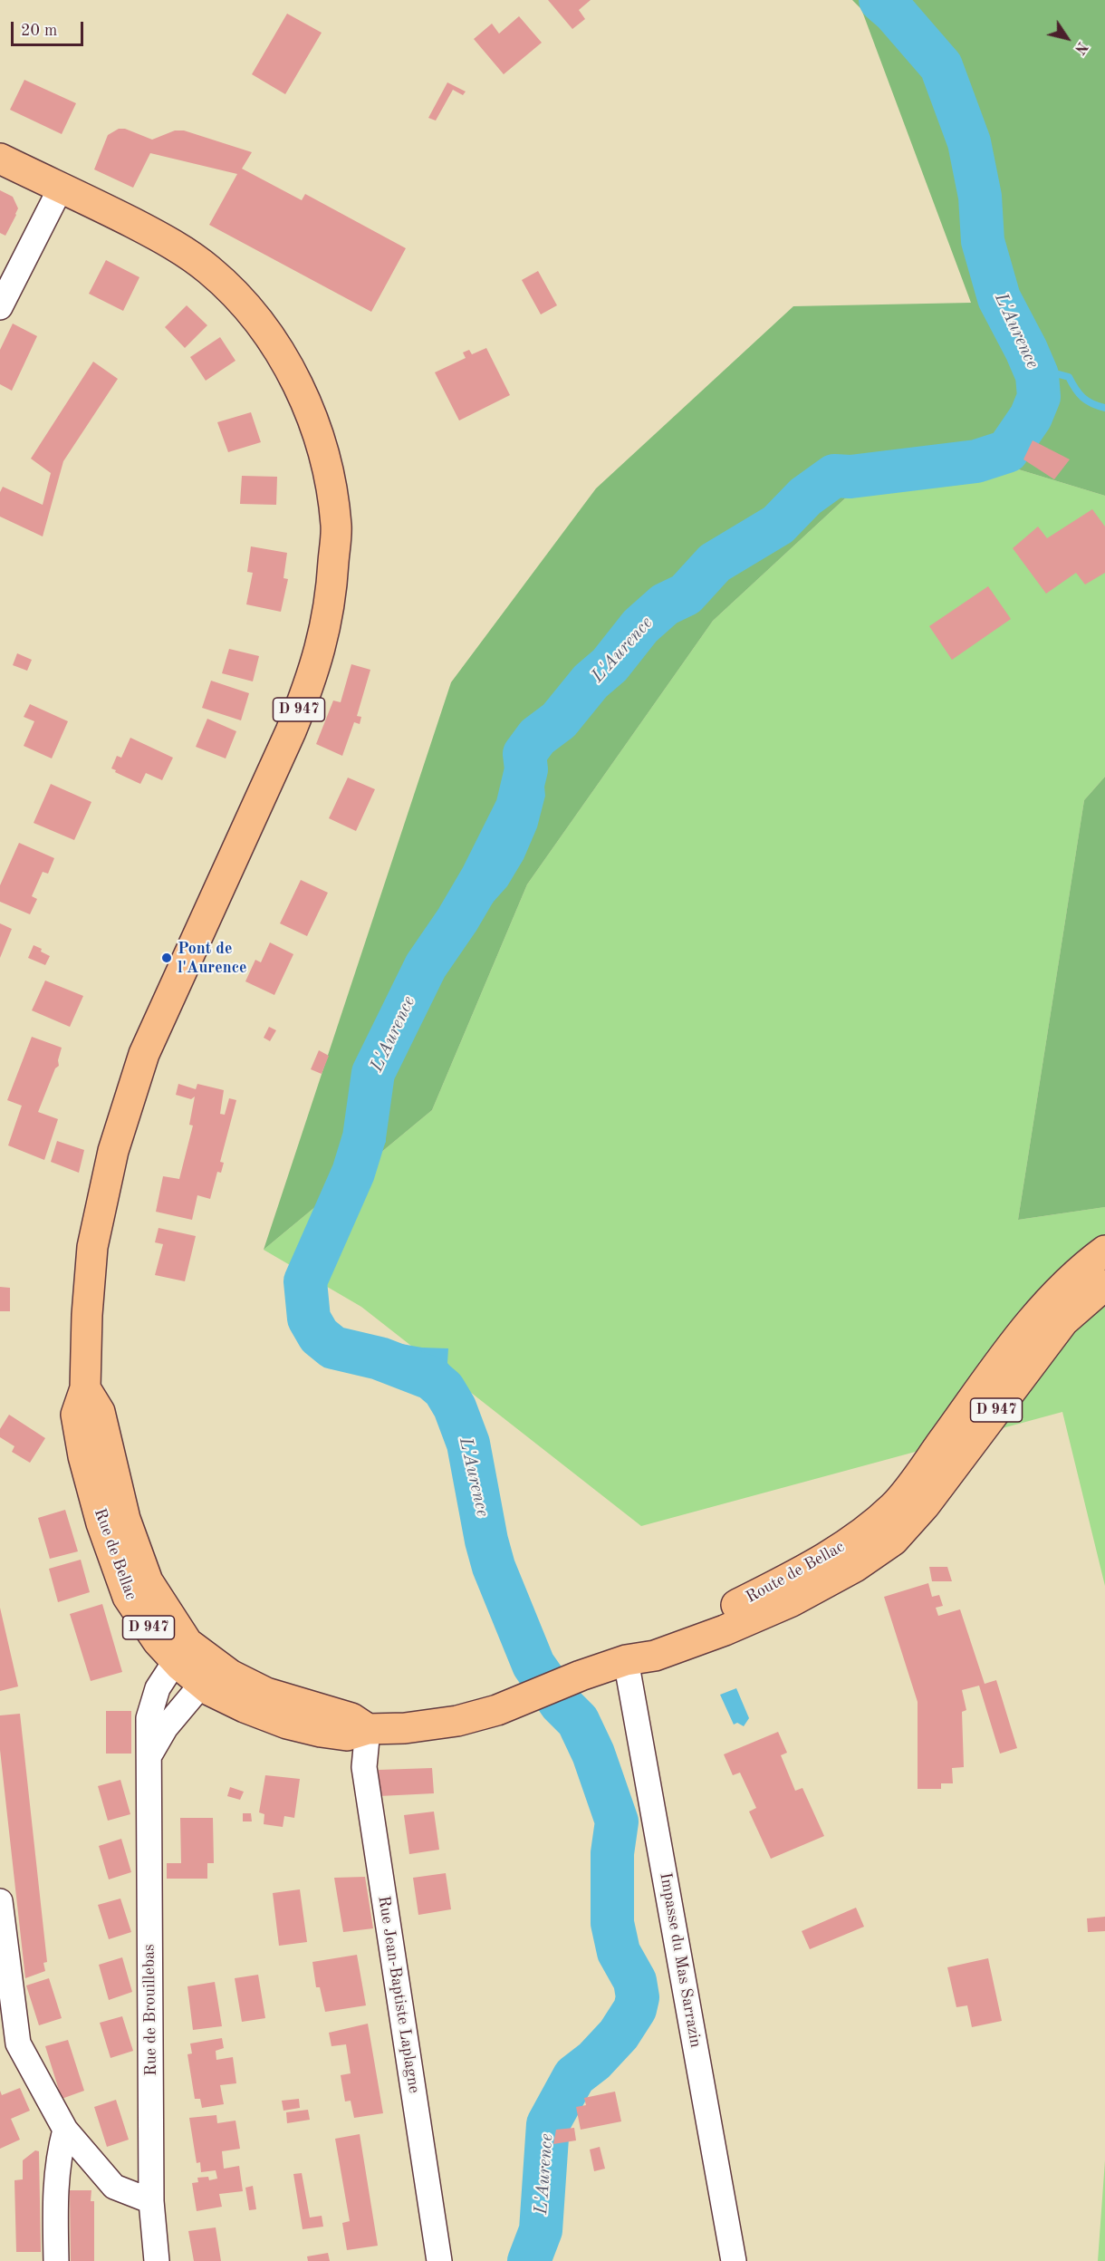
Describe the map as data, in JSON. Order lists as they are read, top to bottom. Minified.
{"streets":{"main road":["D 947","Rue de Bellac","Route de Bellac"],"street":["Impasse du Mas Sarrazin","Rue Jean-Baptiste Laplagne","Rue de Brouillebas"]},"crossings":[["D 947","Rue de Bellac"],["Rue de Bellac","Route de Bellac"],["Rue de Bellac","Rue Jean-Baptiste Laplagne"],["Rue de Bellac","Rue de Brouillebas"],["Route de Bellac","Impasse du Mas Sarrazin"],["Route de Bellac","Rue Jean-Baptiste Laplagne"]],"water":["L'Aurence"],"places":["Pont de l'Aurence"],"scale_bar":"20 m","north":"bottom right"}
